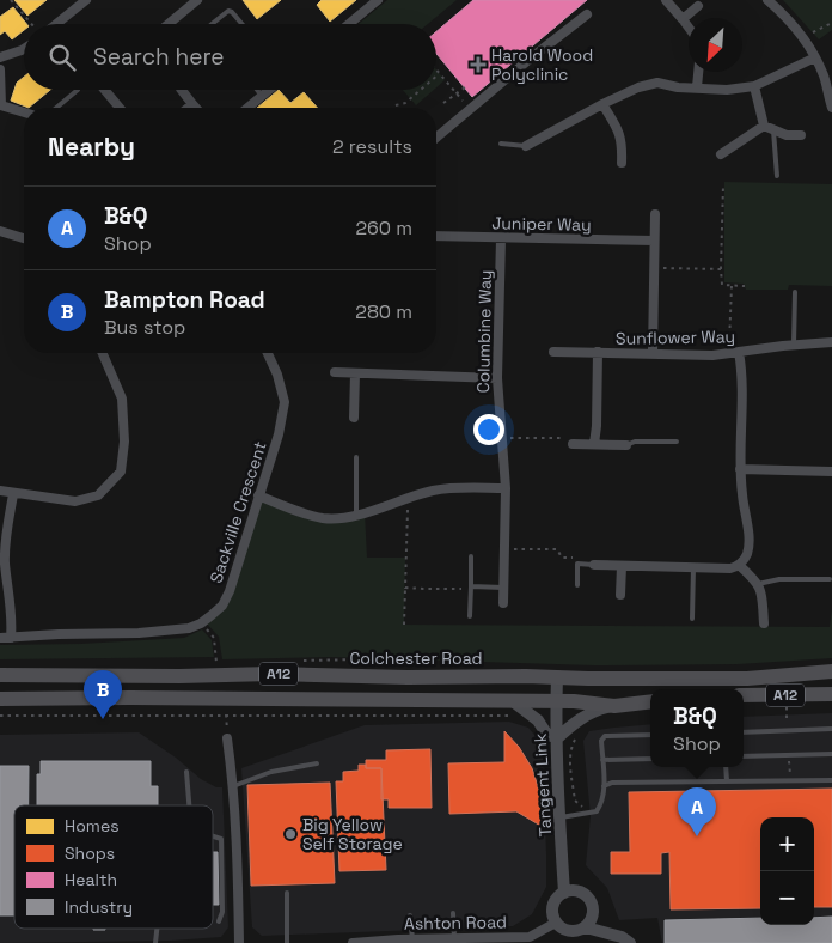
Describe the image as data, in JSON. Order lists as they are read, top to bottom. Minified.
{"streets":{"highway":["Colchester Road","A12"],"street":["Juniper Way","Columbine Way","Sunflower Way","Sackville Crescent","Tangent Link","Ashton Road"]},"crossings":[["Juniper Way","Columbine Way"],["Colchester Road","Tangent Link"],["A12","Tangent Link"],["Tangent Link","Ashton Road"]],"places":{"health":["Harold Wood Polyclinic"],"other":["Big Yellow Self Storage"]},"legend":["Homes","Shops","Health","Industry"],"north":"bottom left","page":{"search":"Search here","heading":["Nearby","2 results"],"list":[{"mark":"A","name":"B&Q","note":"Shop","value":"260 m"},{"mark":"B","name":"Bampton Road","note":"Bus stop","value":"280 m"}],"pins":["B","A"],"popup":["B&Q","Shop"],"map_buttons":["+","−"]}}
